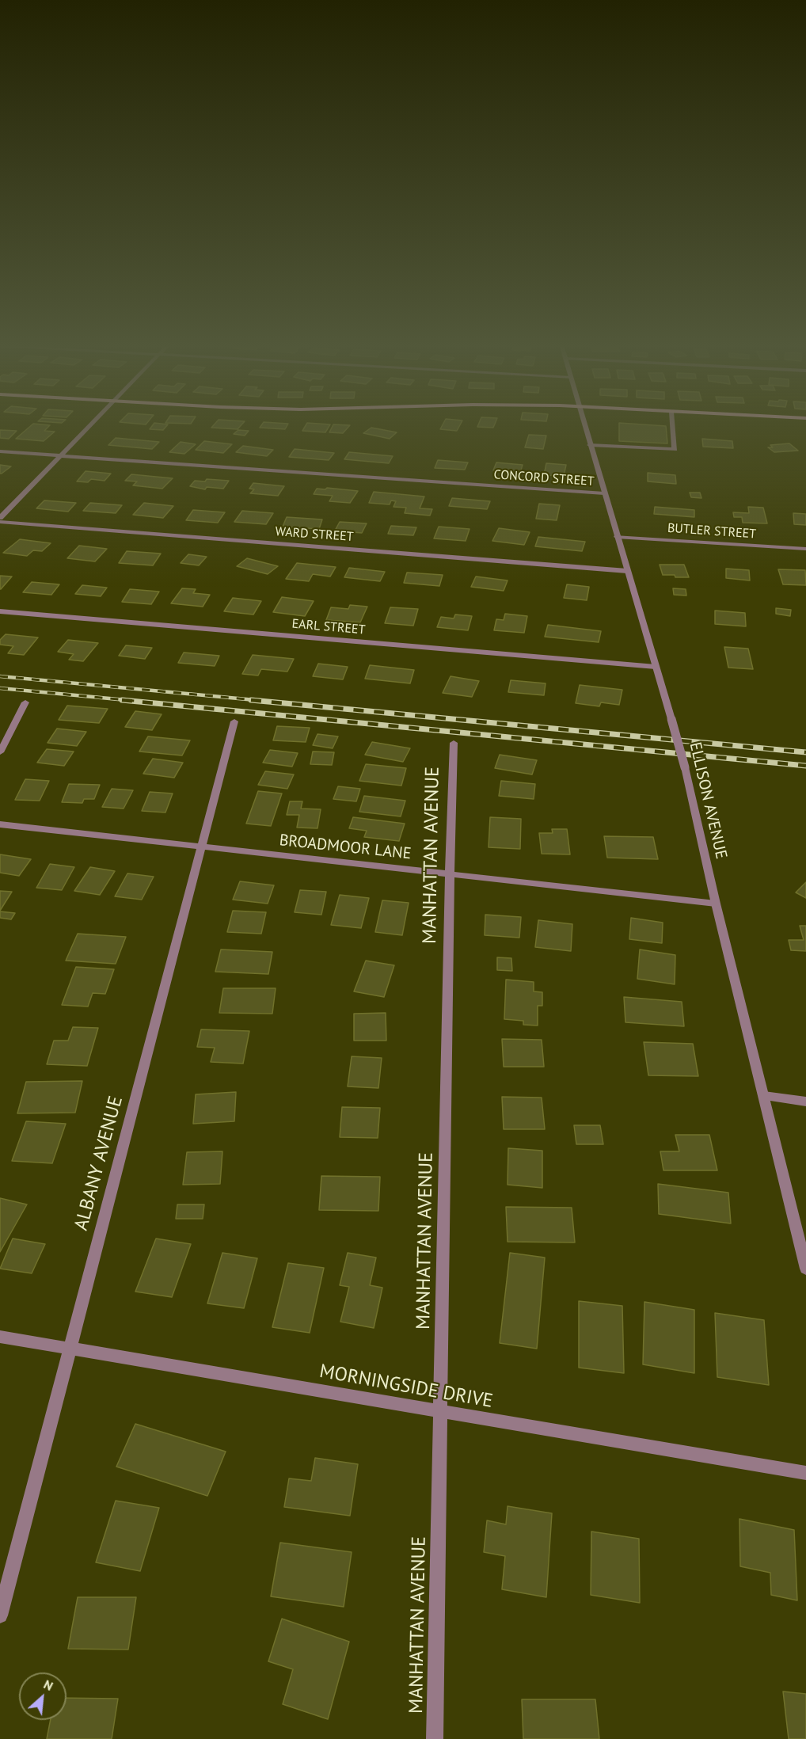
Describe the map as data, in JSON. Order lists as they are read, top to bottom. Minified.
{"streets":{"street":["CONCORD STREET","BUTLER STREET","WARD STREET","EARL STREET","ELLISON AVENUE","BROADMOOR LANE","MANHATTAN AVENUE","ALBANY AVENUE","MORNINGSIDE DRIVE"]},"crossings":[["CONCORD STREET","ELLISON AVENUE"],["BUTLER STREET","ELLISON AVENUE"],["WARD STREET","ELLISON AVENUE"],["EARL STREET","ELLISON AVENUE"],["ELLISON AVENUE","BROADMOOR LANE"],["BROADMOOR LANE","MANHATTAN AVENUE"],["BROADMOOR LANE","ALBANY AVENUE"],["MANHATTAN AVENUE","MORNINGSIDE DRIVE"],["ALBANY AVENUE","MORNINGSIDE DRIVE"]],"north":"top right"}
